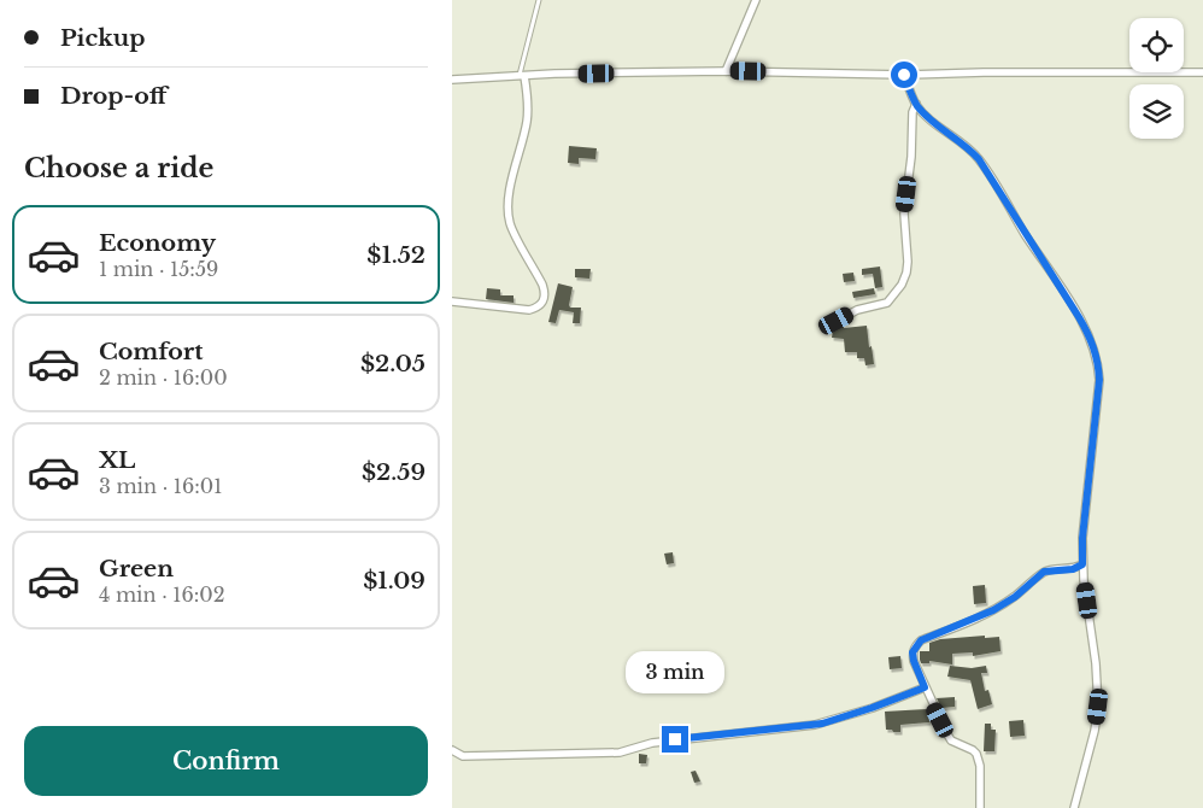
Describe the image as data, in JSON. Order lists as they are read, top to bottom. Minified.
{"page":{"banner":["Pickup","Drop-off"],"heading":"Choose a ride","list":[{"name":"Economy","note":"1 min · 15:59","value":"$1.52"},{"name":"Comfort","note":"2 min · 16:00","value":"$2.05"},{"name":"XL","note":"3 min · 16:01","value":"$2.59"},{"name":"Green","note":"4 min · 16:02","value":"$1.09"}],"bubble":"3 min","buttons":"Confirm"}}
